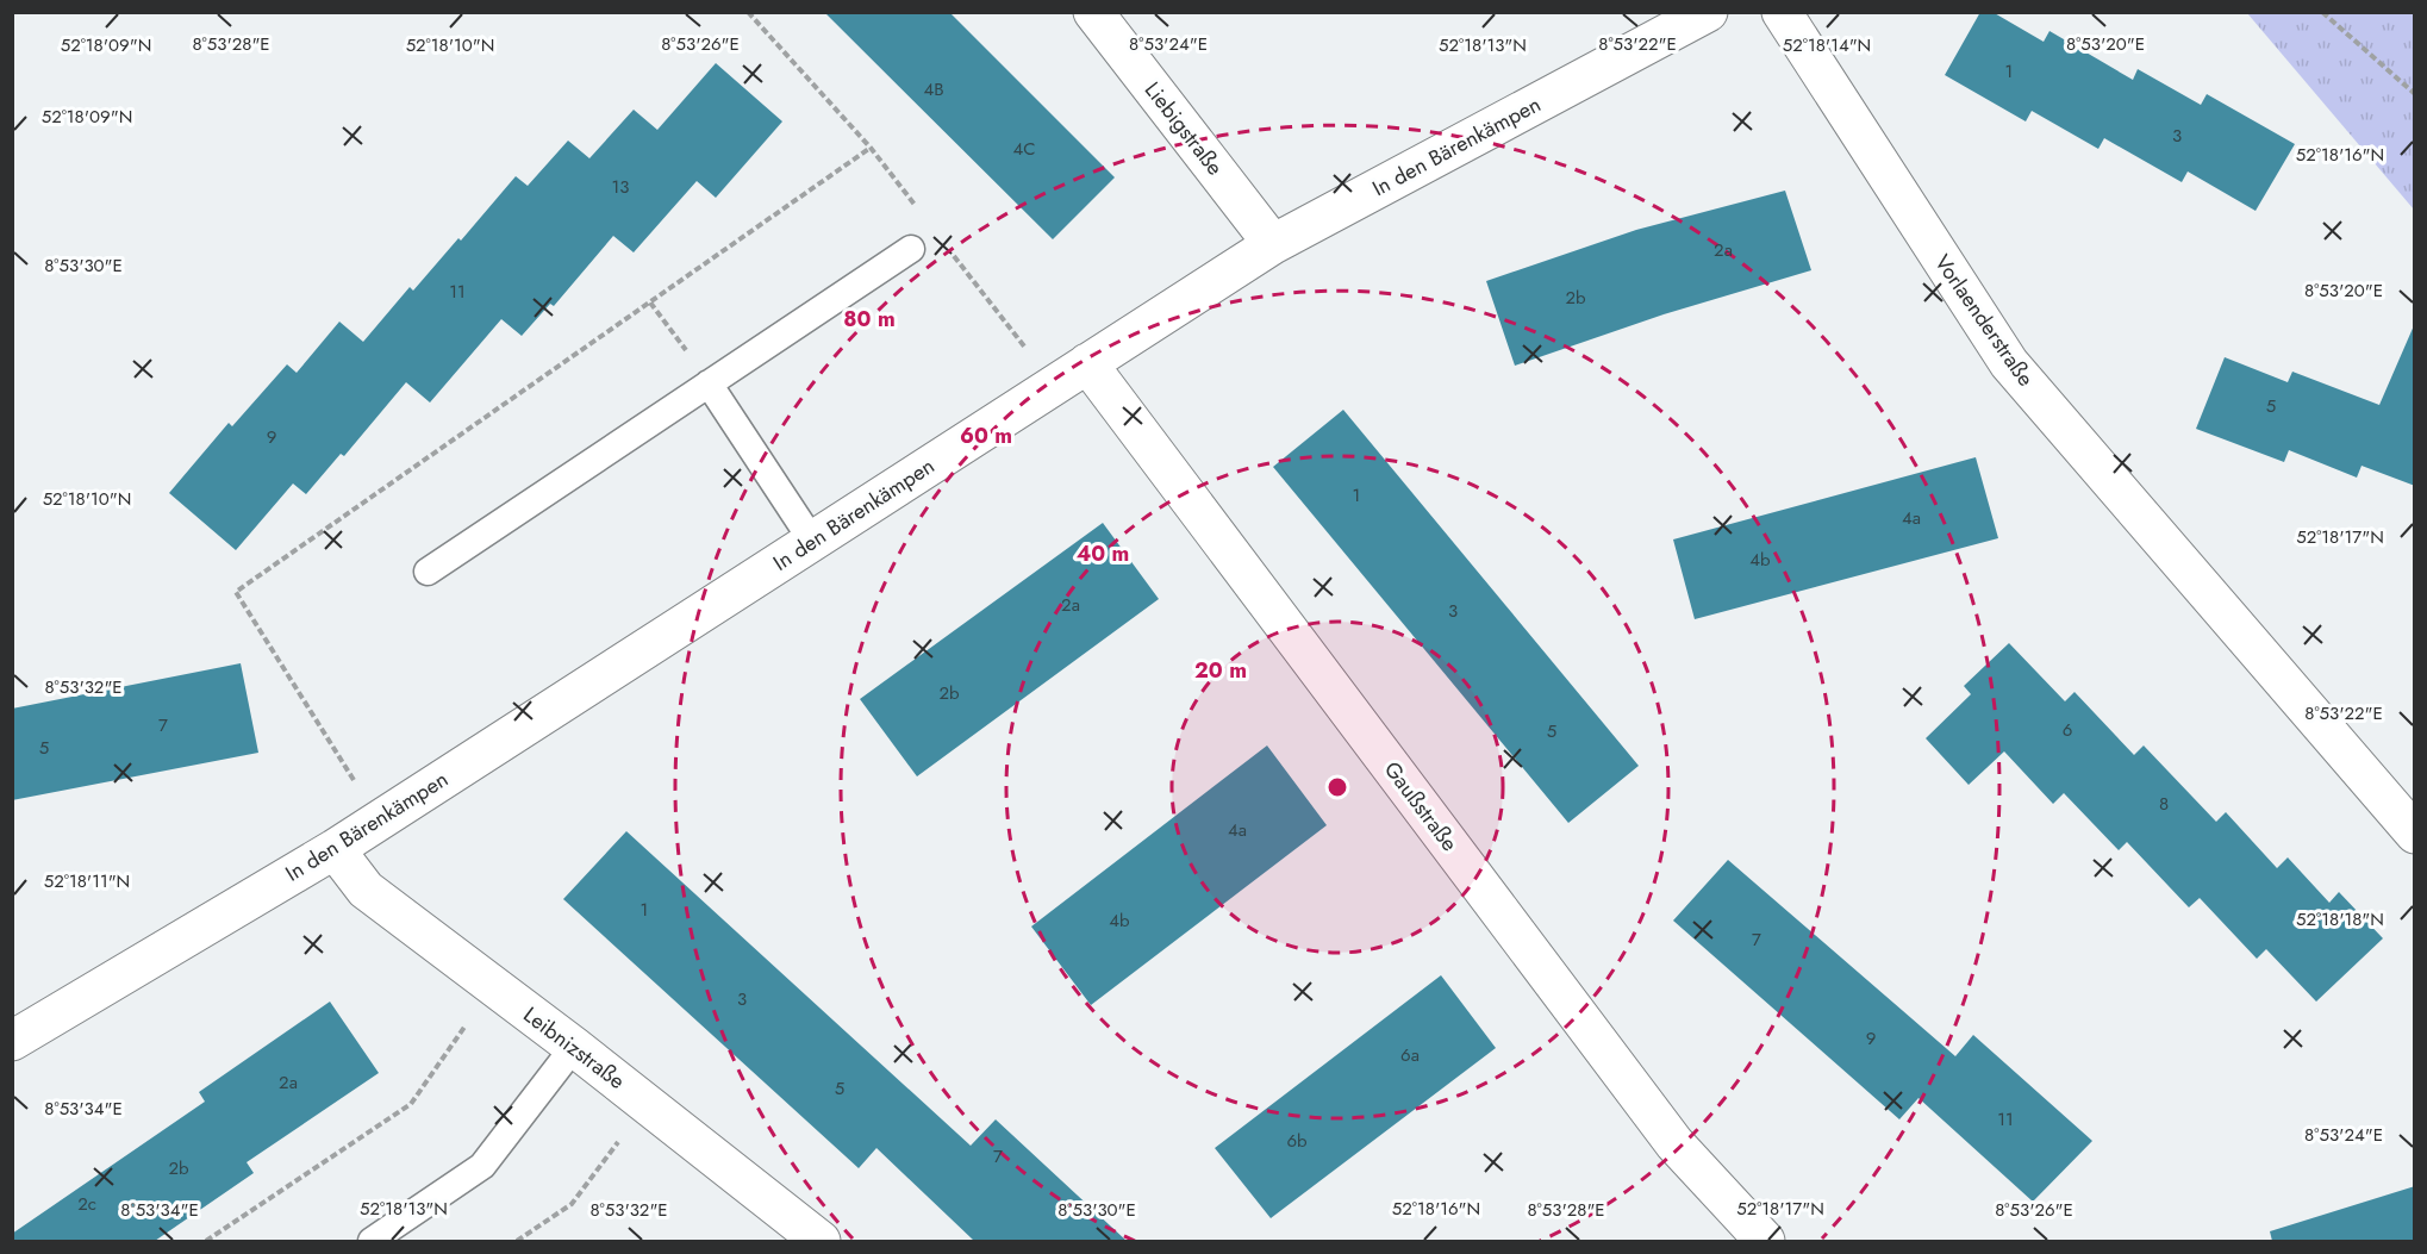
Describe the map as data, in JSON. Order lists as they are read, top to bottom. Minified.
{"streets":{"street":["Liebigstraße","In den Bärenkämpen","Vorlaenderstraße","Gaußstraße","Leibnizstraße"]},"crossings":[["Liebigstraße","In den Bärenkämpen"],["In den Bärenkämpen","Gaußstraße"],["In den Bärenkämpen","Leibnizstraße"]],"house_numbers":["1","4B","3","4C","13","2a","11","2b","5","9","1","4a","4b","2a","3","2b","7","6","5","5","8","4a","1","4b","7","3","9","6a","2a","5","11","6b","7","2b","2c"],"coordinates":["8°53'28\"E","8°53'22\"E","8°53'20\"E","8°53'26\"E","8°53'24\"E","52°18'09\"N","52°18'10\"N","52°18'13\"N","52°18'14\"N","52°18'16\"N","8°53'30\"E","52°18'17\"N","8°53'32\"E","52°18'11\"N","52°18'18\"N","8°53'34\"E"],"rings":["80 m","60 m","40 m","20 m"]}
